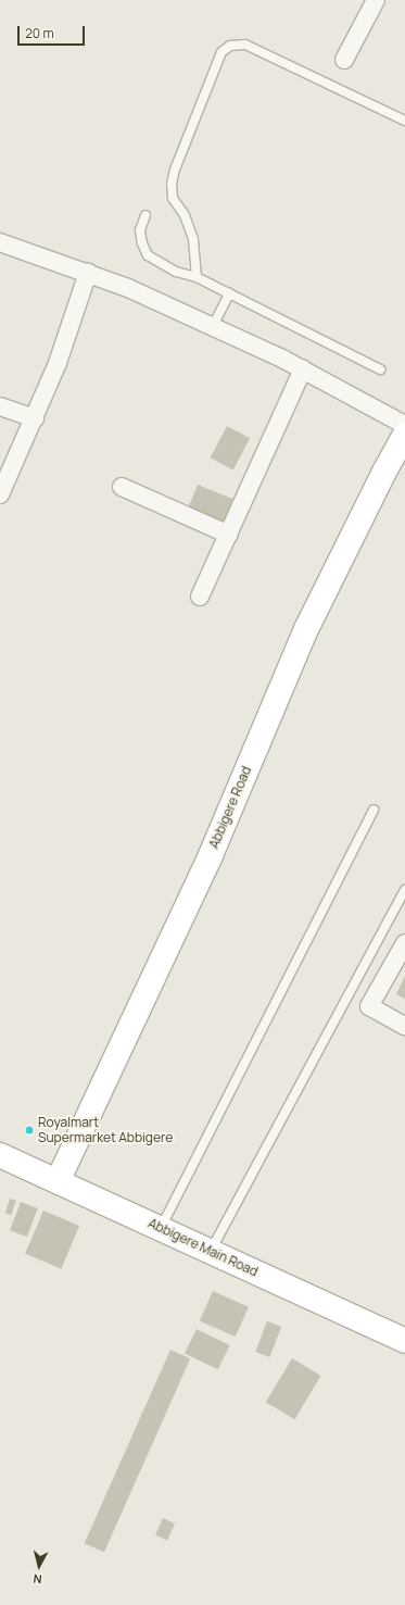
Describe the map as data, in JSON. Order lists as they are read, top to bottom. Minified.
{"streets":{"street":["Abbigere Road","Abbigere Main Road"]},"crossings":[["Abbigere Road","Abbigere Main Road"]],"places":["Royalmart Supermarket Abbigere"],"scale_bar":"20 m","north":"bottom"}
